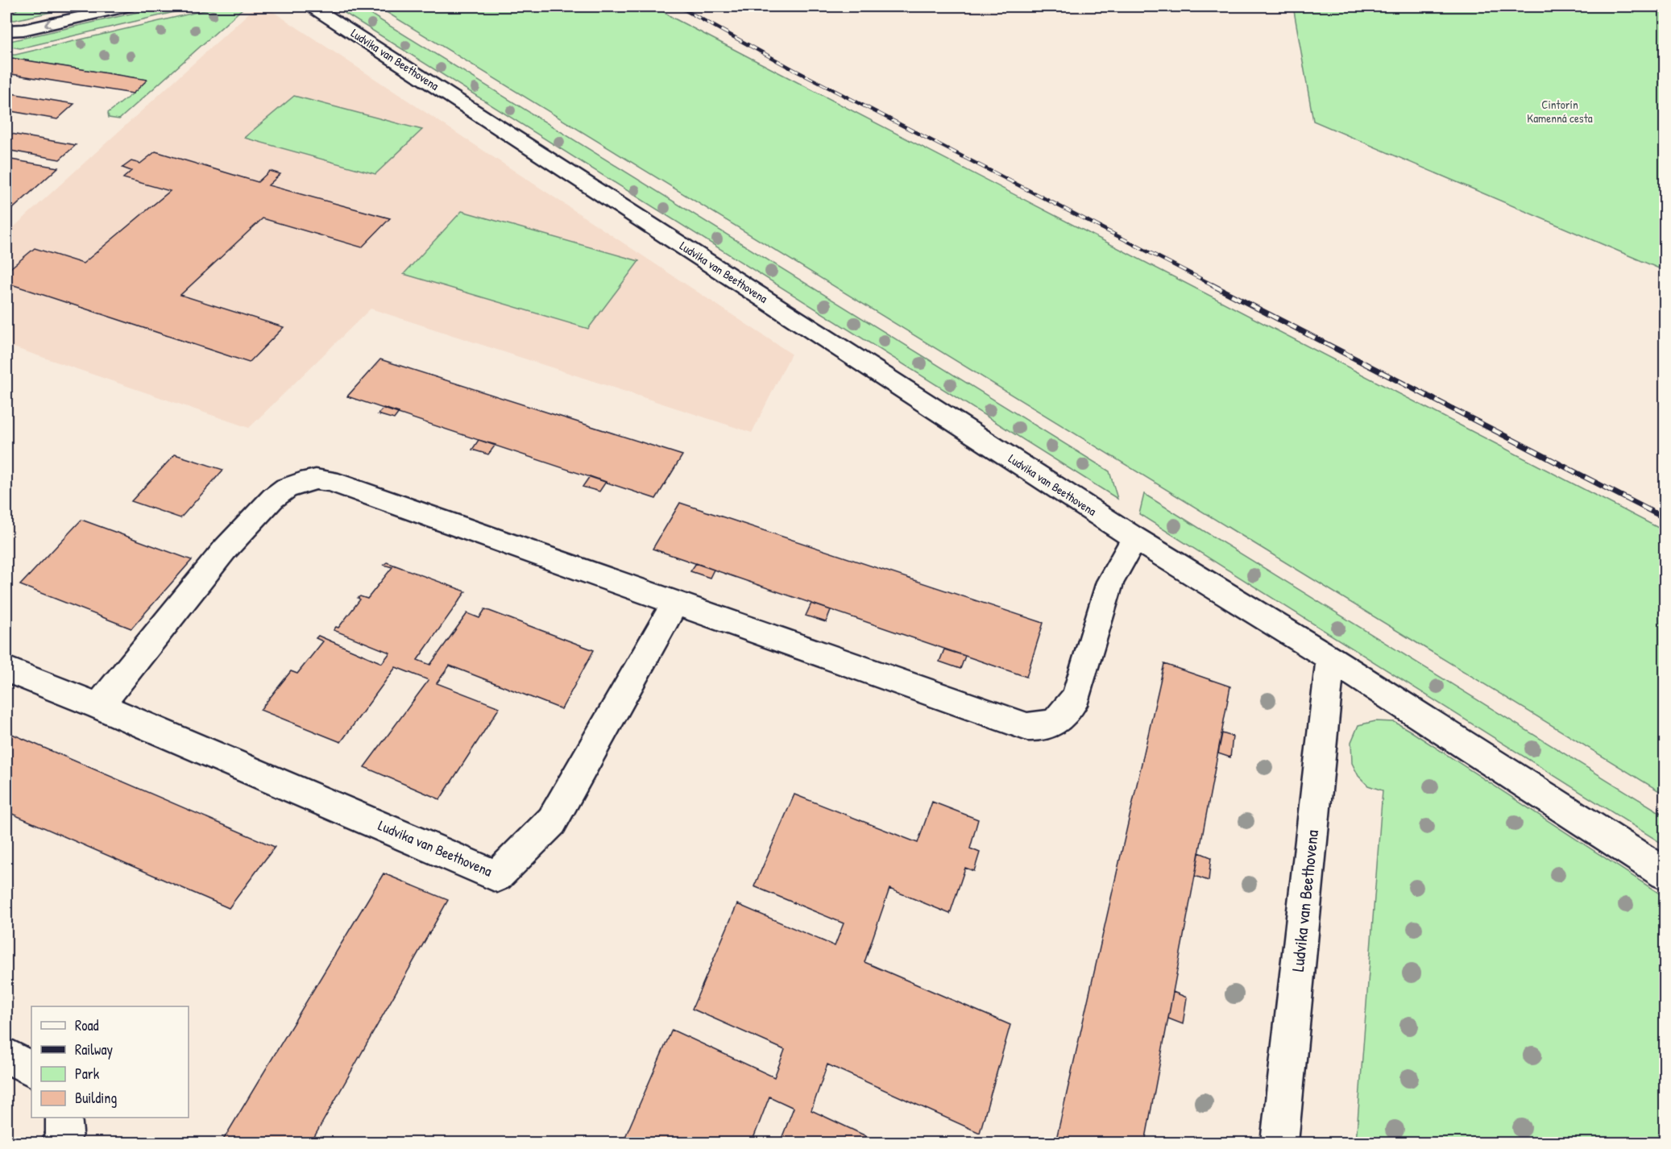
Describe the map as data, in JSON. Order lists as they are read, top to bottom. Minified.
{"streets":{"street":["Ludvika van Beethovena"]},"parks":["Cintorín Kamenná cesta"],"legend":["Road","Railway","Park","Building"]}
